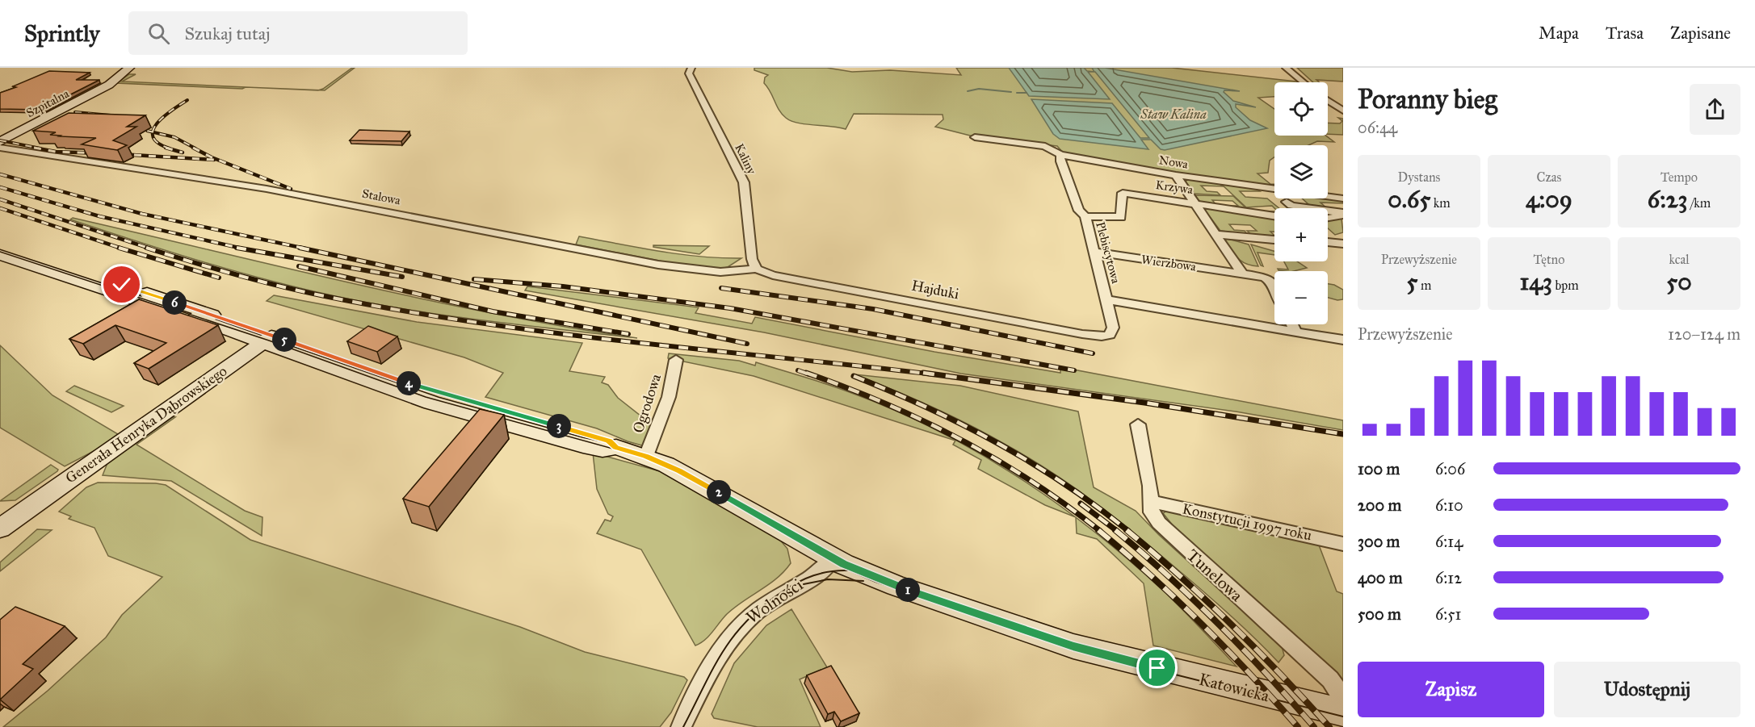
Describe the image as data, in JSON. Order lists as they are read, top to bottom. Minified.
{"streets":{"street":["Szpitalna","Kaliny","Nowa","Krzywa","Stalowa","Plebiscytowa","Wierzbowa","Hajduki","Ogrodowa","Generała Henryka Dąbrowskiego","Konstytucji 1997 roku","Tunelowa","Wolności","Katowicka"]},"crossings":[["Kaliny","Stalowa"],["Kaliny","Hajduki"],["Nowa","Plebiscytowa"],["Krzywa","Plebiscytowa"],["Stalowa","Hajduki"],["Plebiscytowa","Wierzbowa"],["Plebiscytowa","Hajduki"],["Ogrodowa","Katowicka"],["Generała Henryka Dąbrowskiego","Katowicka"],["Konstytucji 1997 roku","Tunelowa"],["Wolności","Katowicka"]],"water":["Staw Kalina"],"page":{"header":"Sprintly","search":"Szukaj tutaj","nav":["Mapa","Trasa","Zapisane"],"heading":["Poranny bieg","06:44"],"map_buttons":["+","−"],"stats":[["Dystans","0.65 km"],["Czas","4:09"],["Tempo","6:23 /km"],["Przewyższenie","5 m"],["Tętno","143 bpm"],["kcal","50"]],"pins":["6","5","4","3","2","1"],"chart":["Przewyższenie","120–124 m"],"list":[{"name":"100 m","note":"6:06"},{"name":"200 m","note":"6:10"},{"name":"300 m","note":"6:14"},{"name":"400 m","note":"6:12"},{"name":"500 m","note":"6:51"}],"buttons":["Zapisz","Udostępnij"]}}
